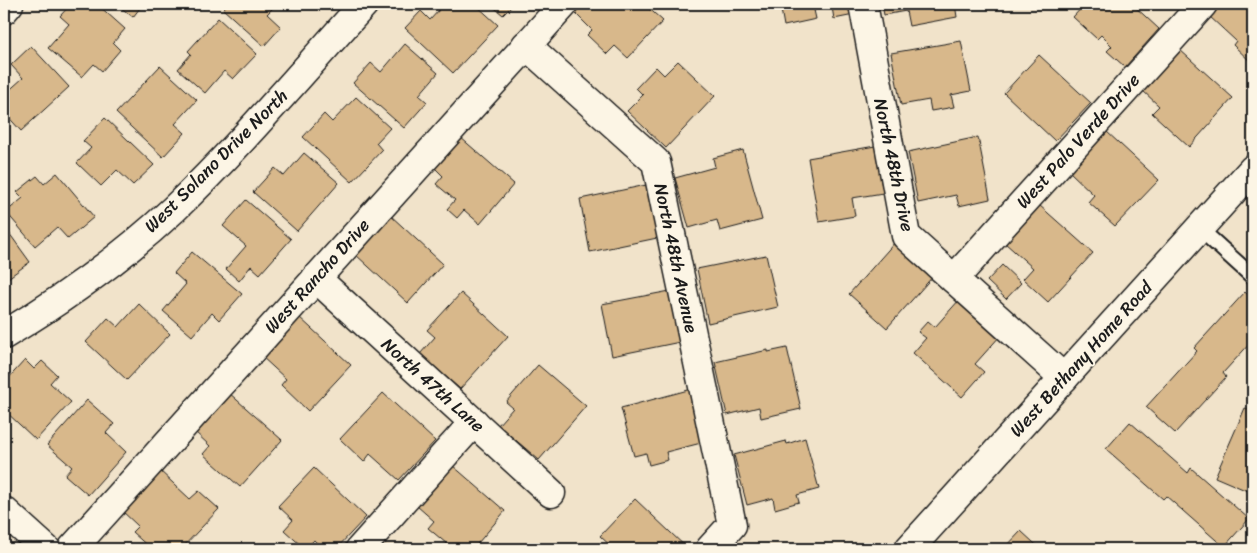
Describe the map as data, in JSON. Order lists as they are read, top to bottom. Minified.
{"streets":{"street":["West Palo Verde Drive","West Solano Drive North","North 48th Drive","North 48th Avenue","West Rancho Drive","West Bethany Home Road","North 47th Lane"]},"crossings":[["West Palo Verde Drive","North 48th Drive"],["North 48th Drive","West Bethany Home Road"],["North 48th Avenue","West Rancho Drive"],["West Rancho Drive","North 47th Lane"]]}
